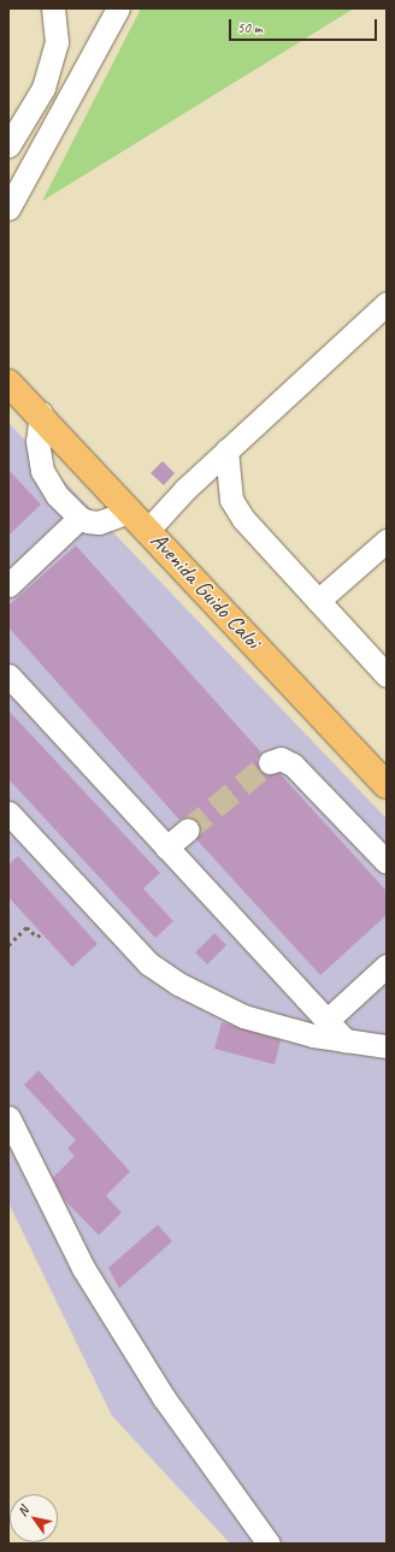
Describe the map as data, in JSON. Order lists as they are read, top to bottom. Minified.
{"streets":{"main road":["Avenida Guido Caloi"]},"scale_bar":"50 m","north":"top left"}
